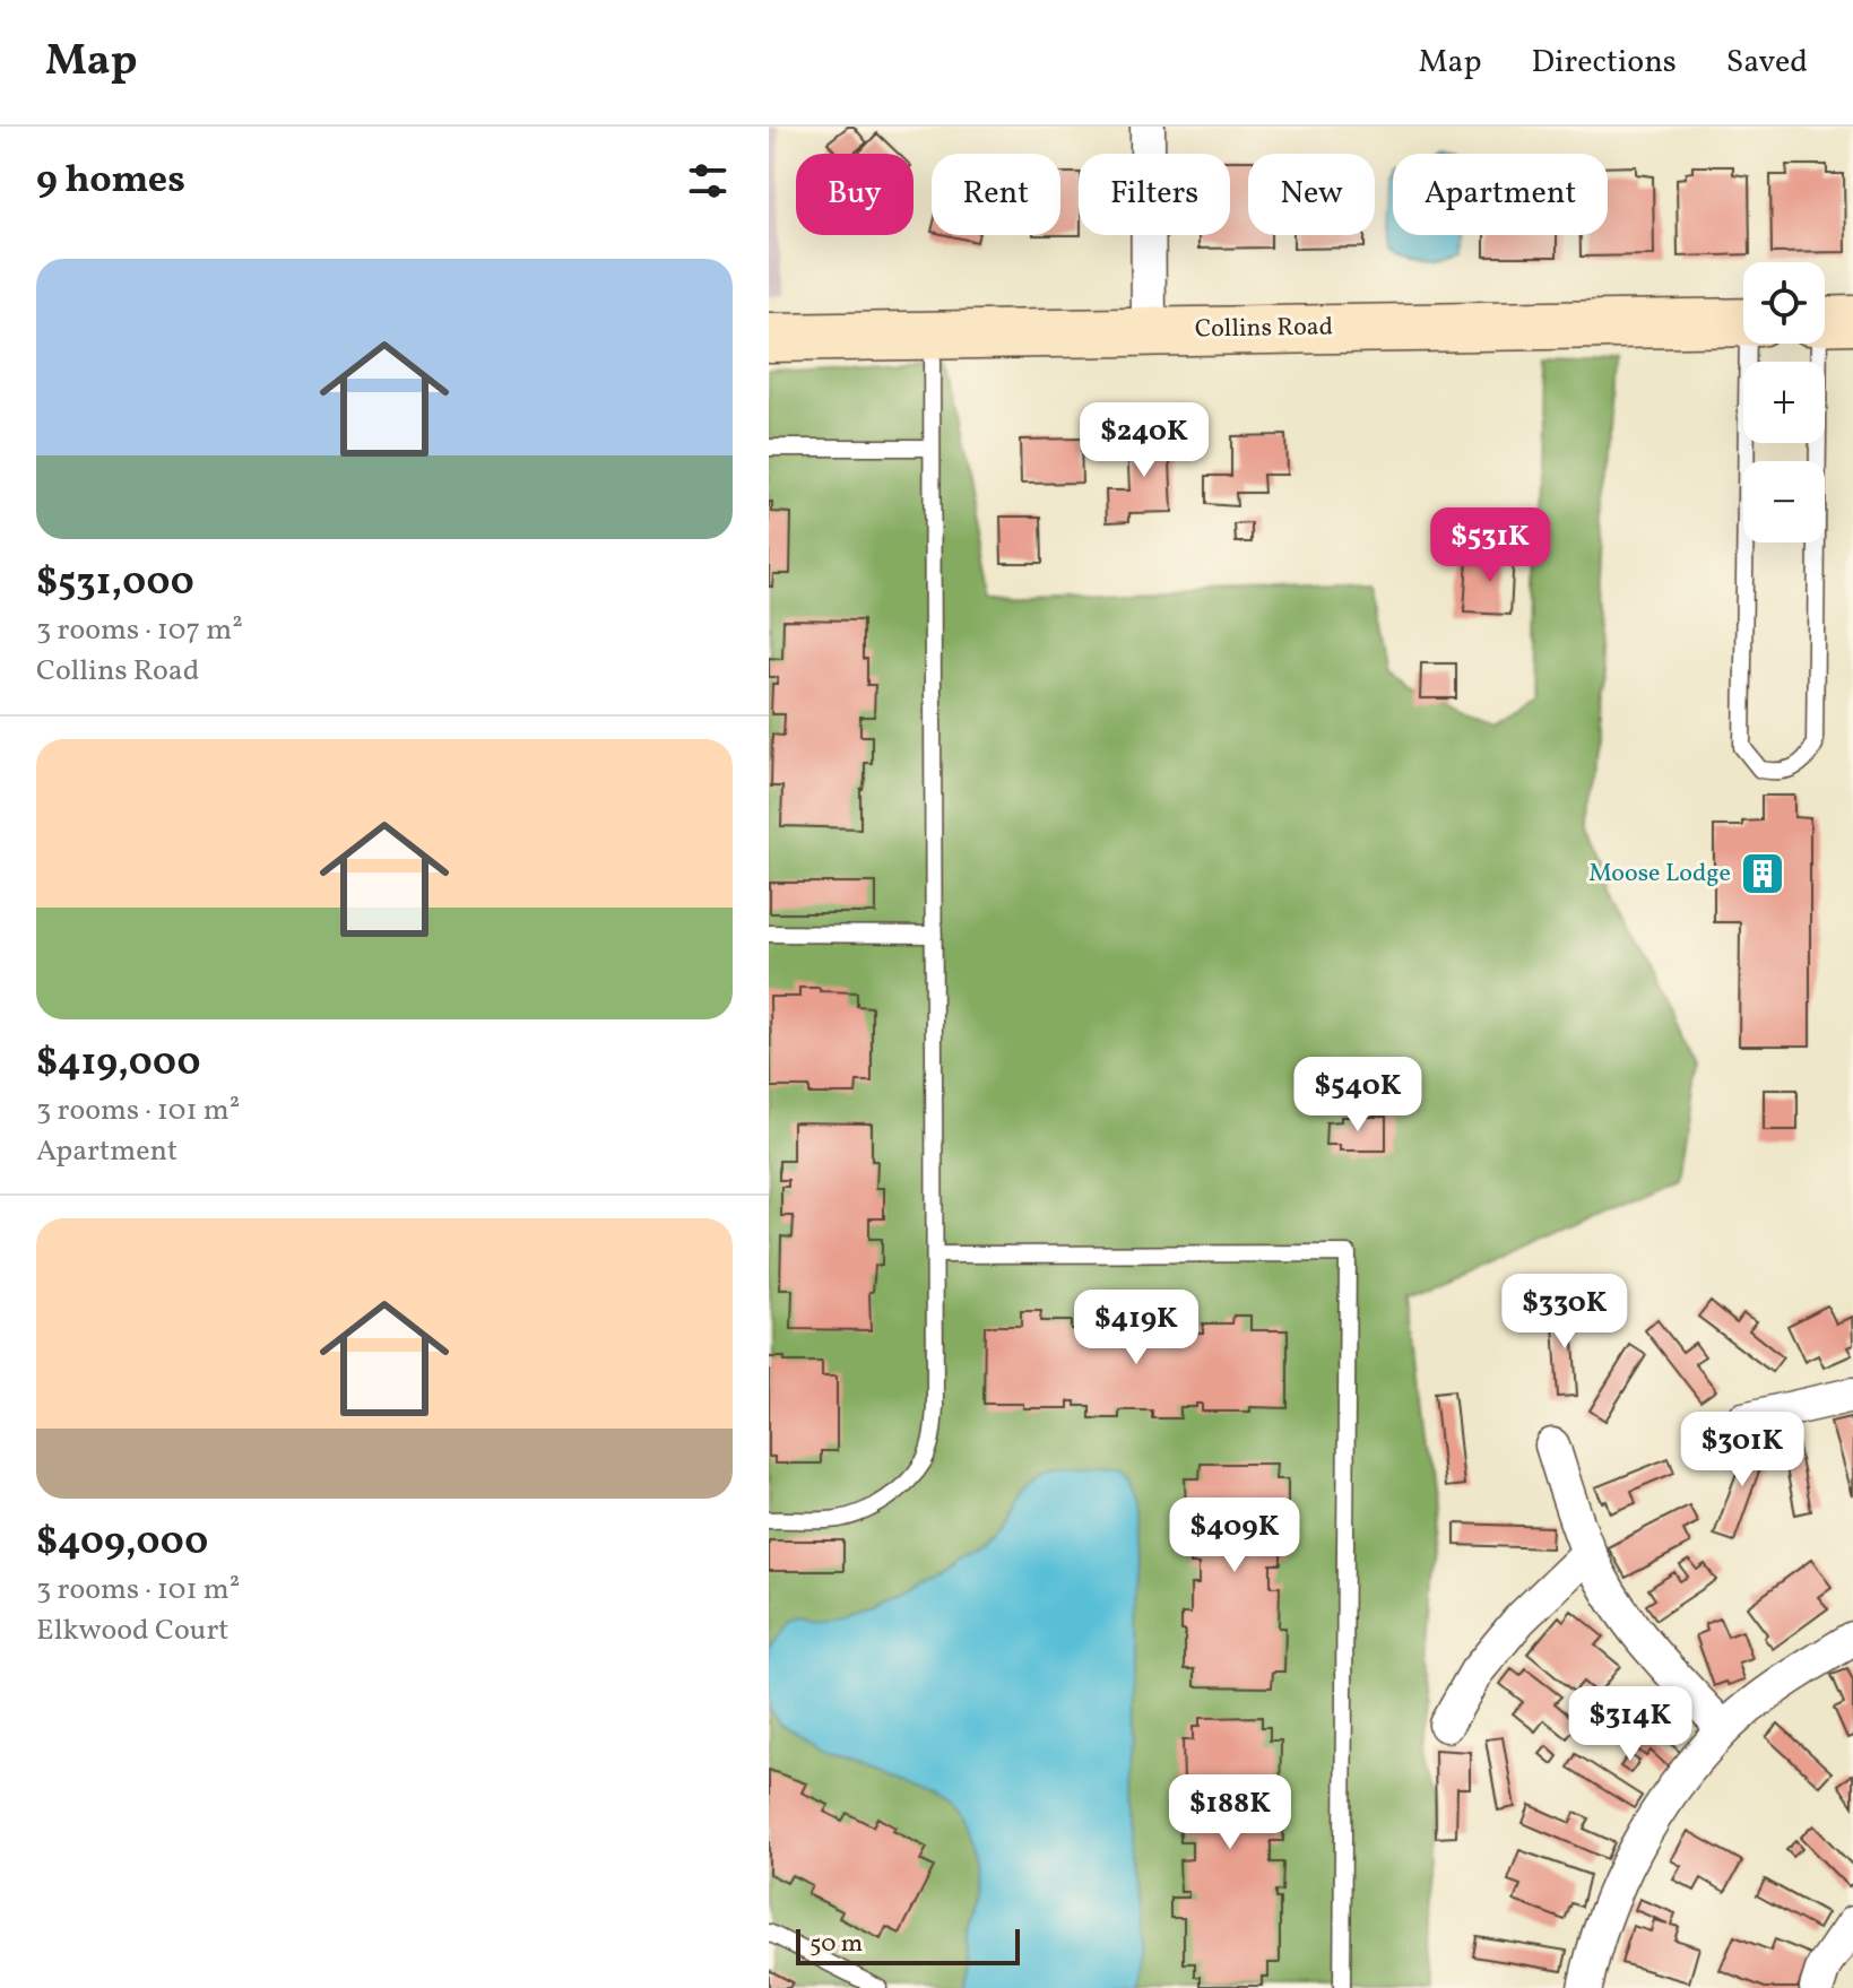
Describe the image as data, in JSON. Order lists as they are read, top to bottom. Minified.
{"streets":{"street":["Collins Road"]},"places":{"building":["Moose Lodge"]},"scale_bar":"50 m","page":{"header":"Map","nav":["Map","Directions","Saved"],"heading":"9 homes","chip":["Buy","Rent","Filters","New","Apartment"],"list":[{"name":"$531,000","note":"3 rooms · 107 m² · Collins Road"},{"name":"$419,000","note":"3 rooms · 101 m² · Apartment"},{"name":"$409,000","note":"3 rooms · 101 m² · Elkwood Court"}],"map_buttons":["+","−"],"price":["$240K","$531K","$540K","$330K","$419K","$301K","$409K","$314K","$188K"],"scale":"50 m"}}
